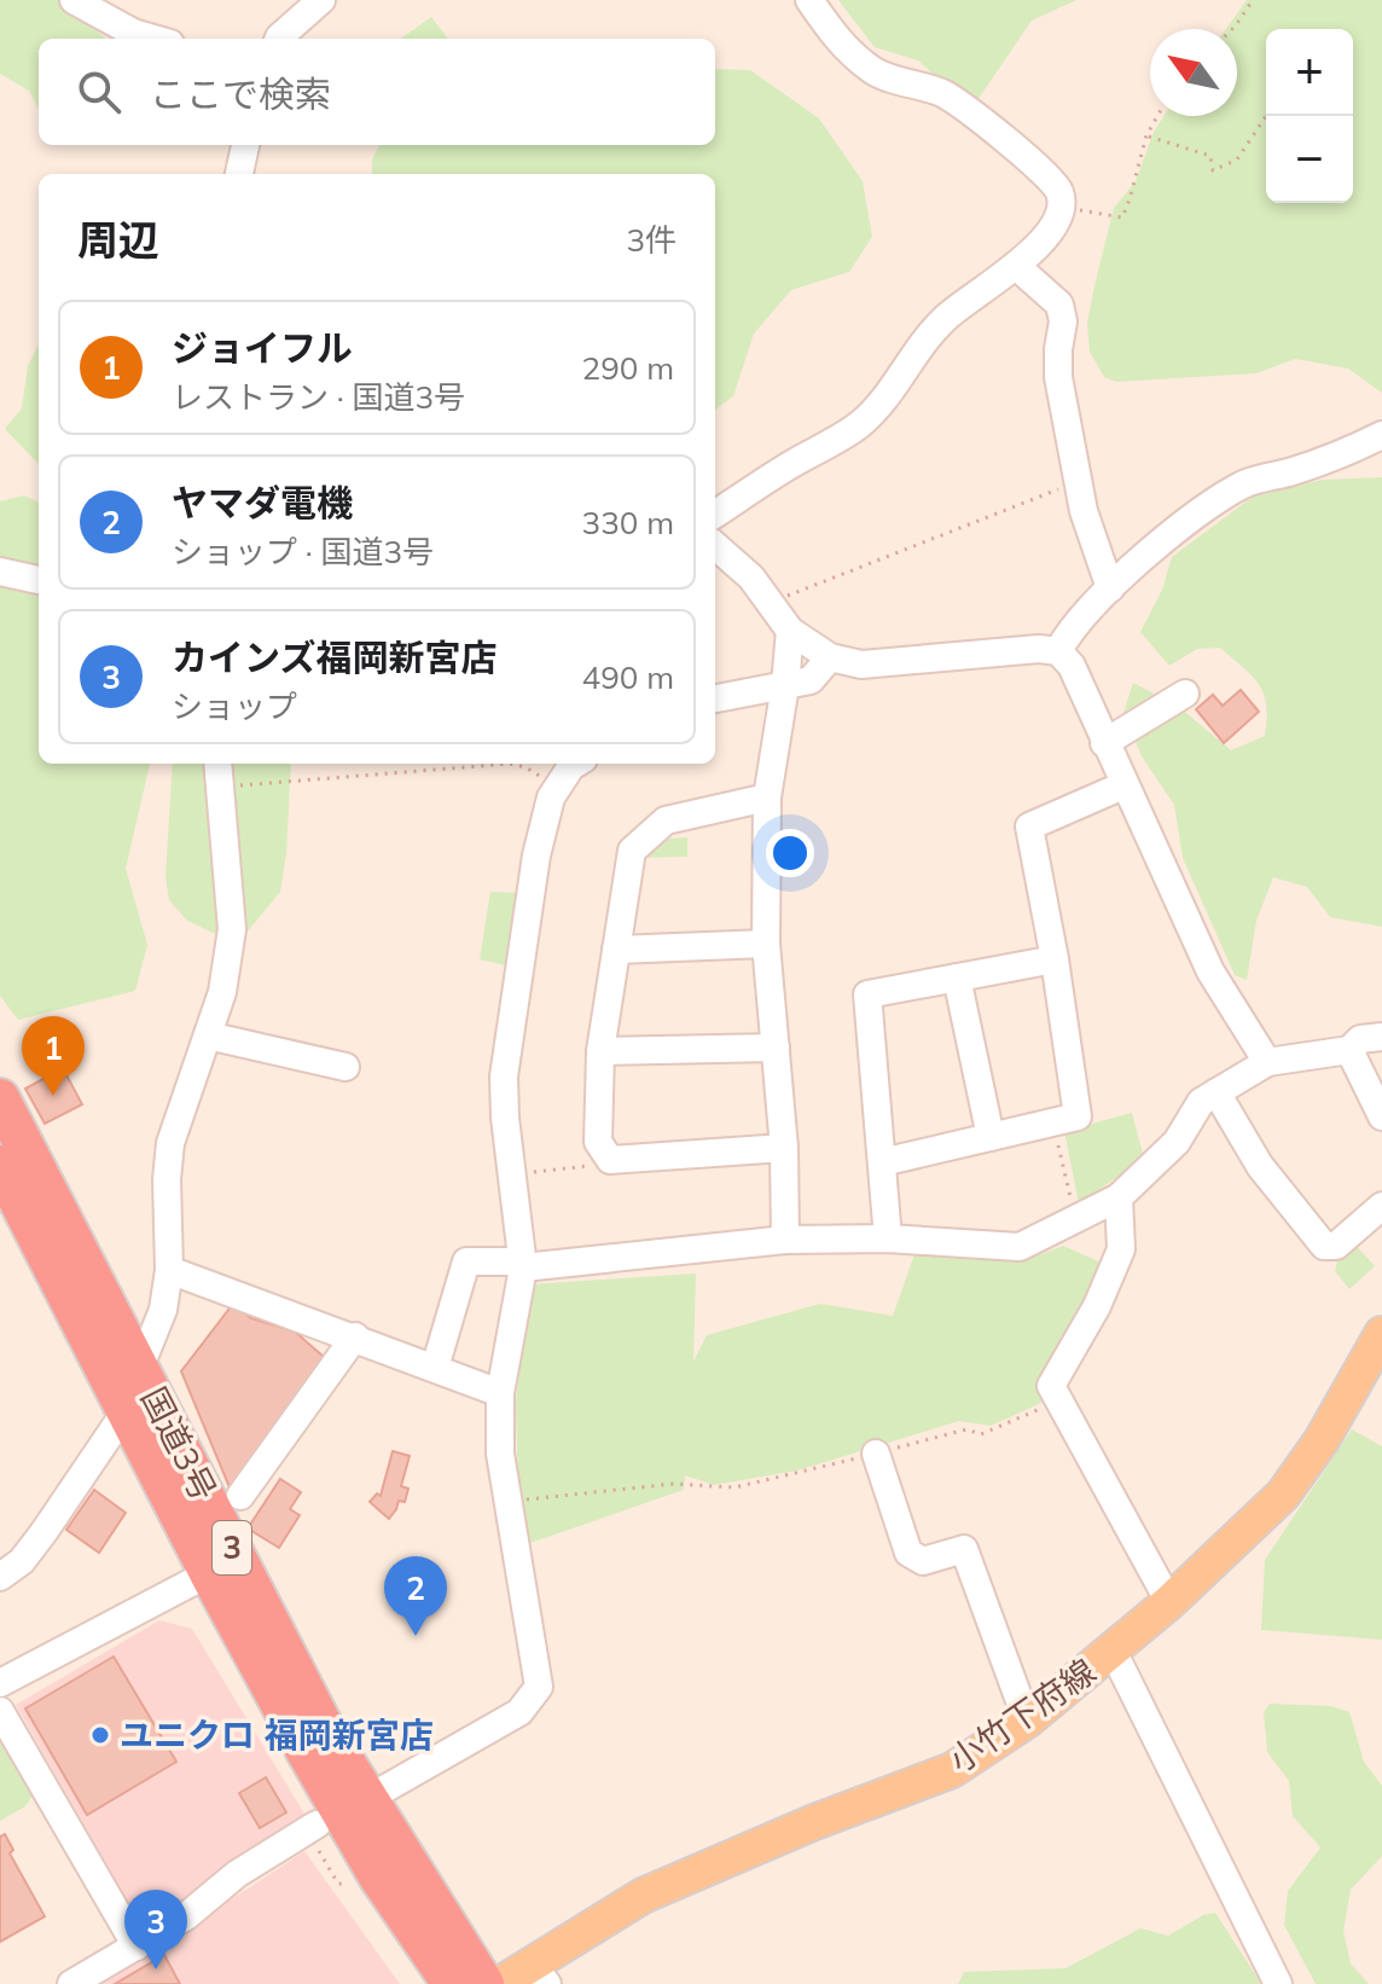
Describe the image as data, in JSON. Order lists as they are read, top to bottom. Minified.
{"streets":{"highway":["国道3号","3"],"main road":["小竹下府線"]},"places":["ユニクロ 福岡新宮店"],"north":"top left","page":{"map_buttons":["+","−"],"search":"ここで検索","heading":["周辺","3件"],"list":[{"mark":"1","name":"ジョイフル","note":"レストラン · 国道3号","value":"290 m"},{"mark":"2","name":"ヤマダ電機","note":"ショップ · 国道3号","value":"330 m"},{"mark":"3","name":"カインズ福岡新宮店","note":"ショップ","value":"490 m"}],"pins":["1","2","3"]}}
